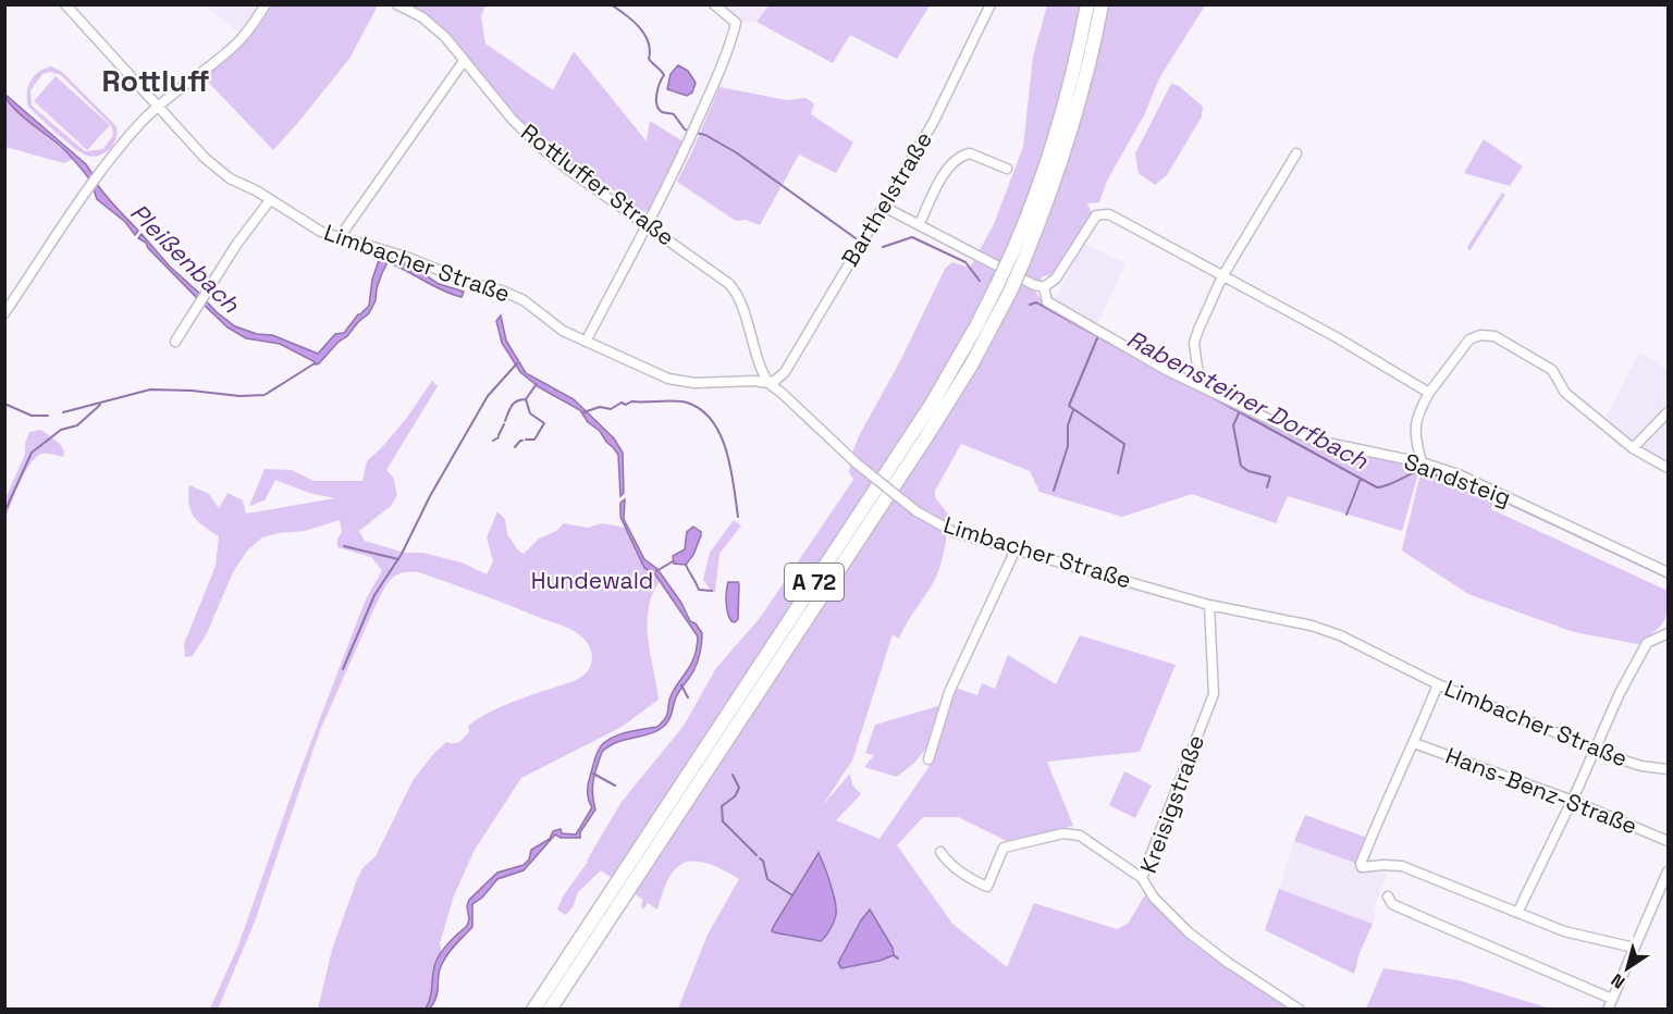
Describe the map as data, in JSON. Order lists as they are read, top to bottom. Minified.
{"streets":{"highway":["A 72"],"street":["Rottluffer Straße","Barthelstraße","Limbacher Straße","Sandsteig","Hans-Benz-Straße","Kreisigstraße"]},"crossings":[["Rottluffer Straße","Barthelstraße"],["Rottluffer Straße","Limbacher Straße"],["Barthelstraße","Limbacher Straße"],["Limbacher Straße","Hans-Benz-Straße"],["Limbacher Straße","Kreisigstraße"]],"districts":["Rottluff"],"water":["Pleißenbach","Rabensteiner Dorfbach"],"parks":["Hundewald"],"north":"bottom left"}
